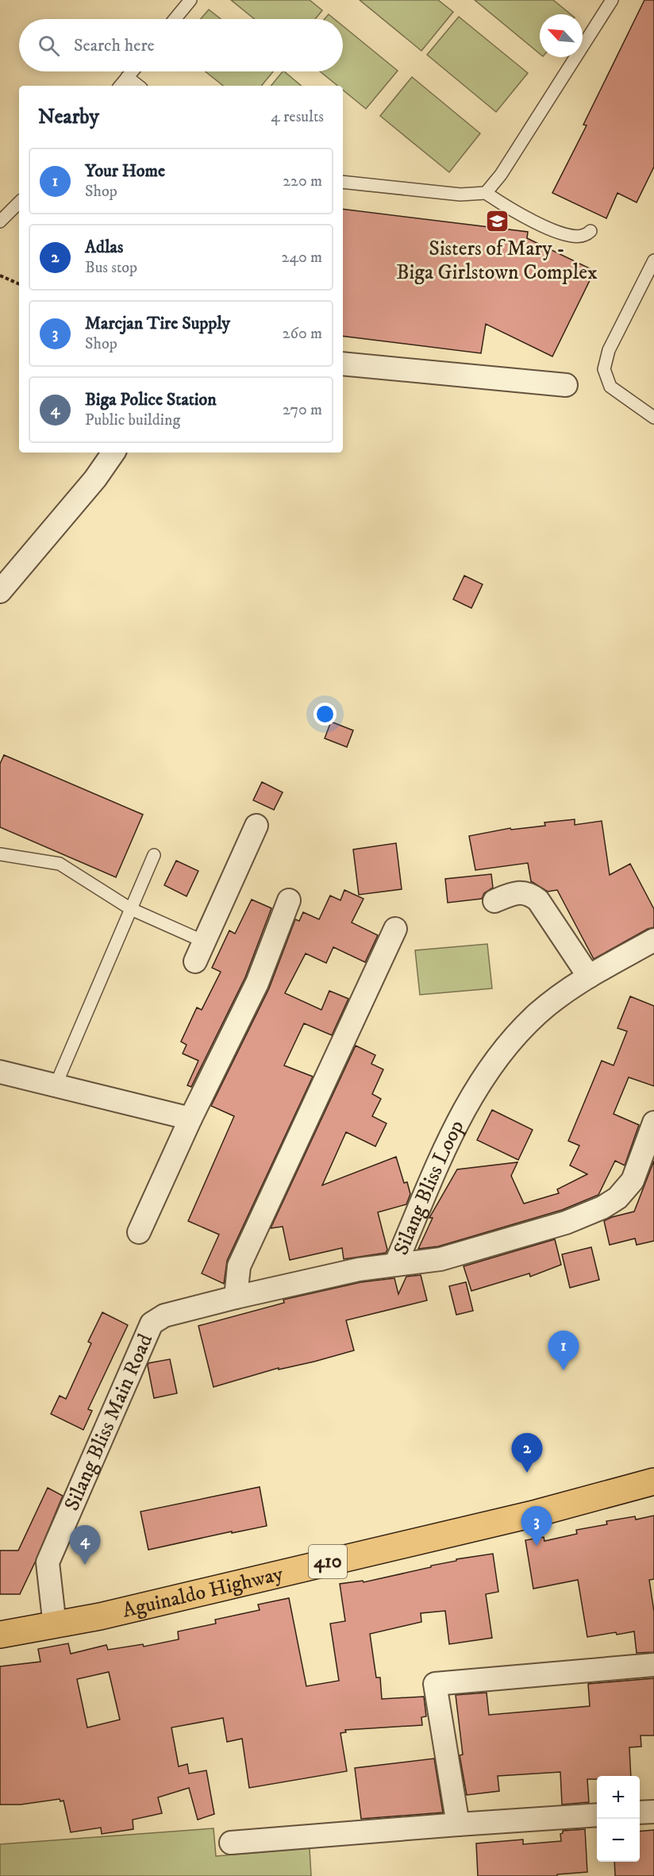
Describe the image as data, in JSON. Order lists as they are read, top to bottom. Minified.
{"streets":{"main road":["410","Aguinaldo Highway"],"street":["Silang Bliss Loop","Silang Bliss Main Road"]},"crossings":[["Silang Bliss Loop","Silang Bliss Main Road"],["Silang Bliss Main Road","Aguinaldo Highway"]],"places":{"school or university":["Sisters of Mary - Biga Girlstown Complex"]},"north":"top left","page":{"search":"Search here","heading":["Nearby","4 results"],"list":[{"mark":"1","name":"Your Home","note":"Shop","value":"220 m"},{"mark":"2","name":"Adlas","note":"Bus stop","value":"240 m"},{"mark":"3","name":"Marcjan Tire Supply","note":"Shop","value":"260 m"},{"mark":"4","name":"Biga Police Station","note":"Public building","value":"270 m"}],"pins":["1","2","3","4"],"map_buttons":["+","−"]}}
